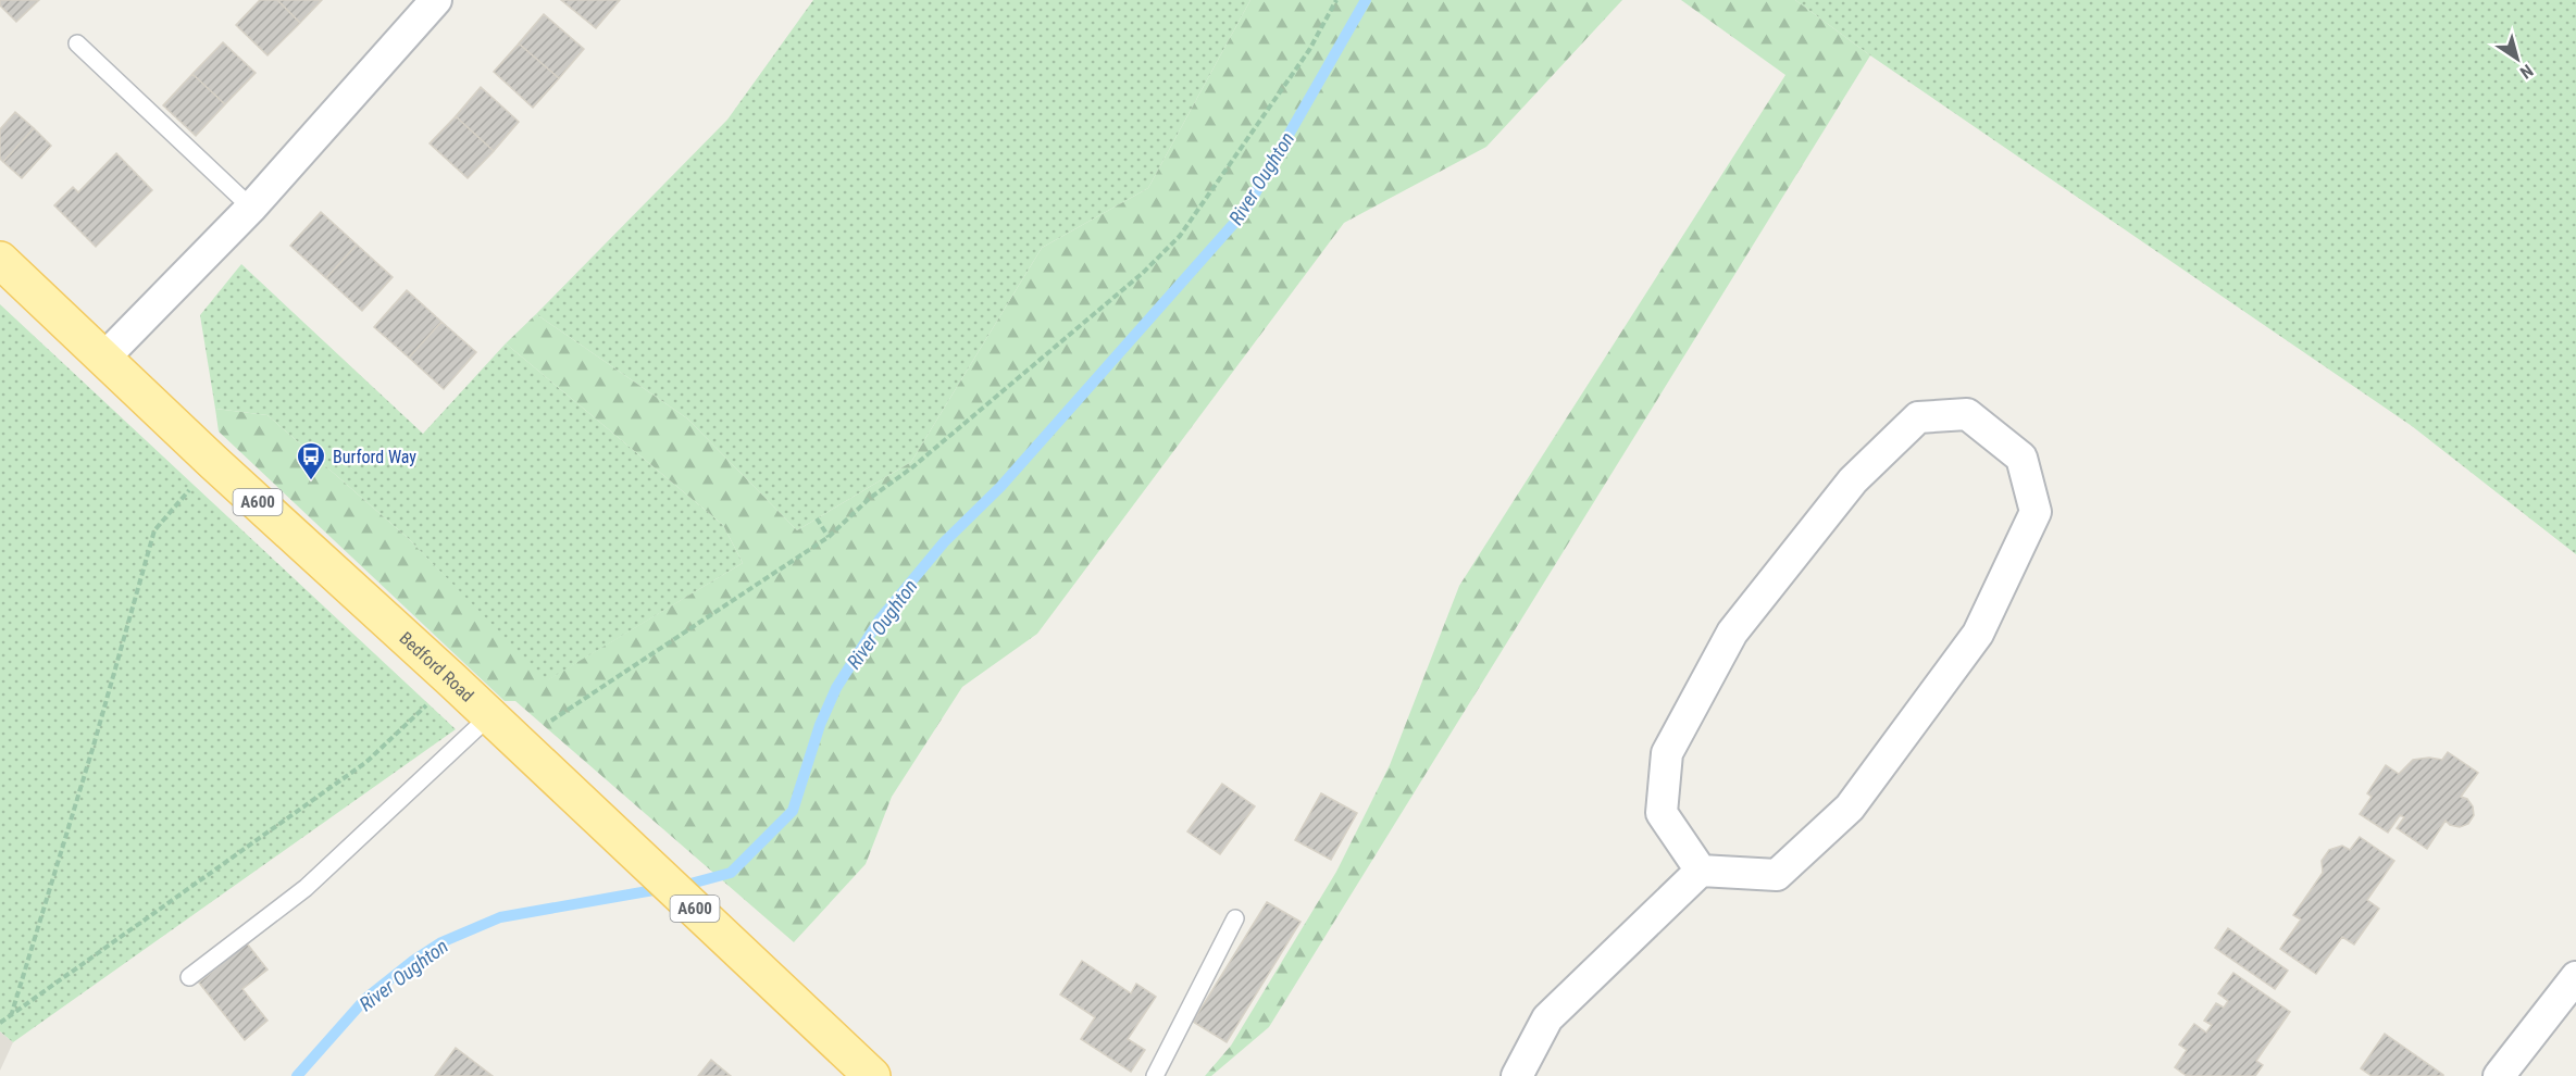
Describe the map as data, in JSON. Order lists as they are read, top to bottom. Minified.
{"streets":{"main road":["A600","Bedford Road"]},"water":["River Oughton"],"places":{"bus stop":["Burford Way"]},"north":"bottom right"}
